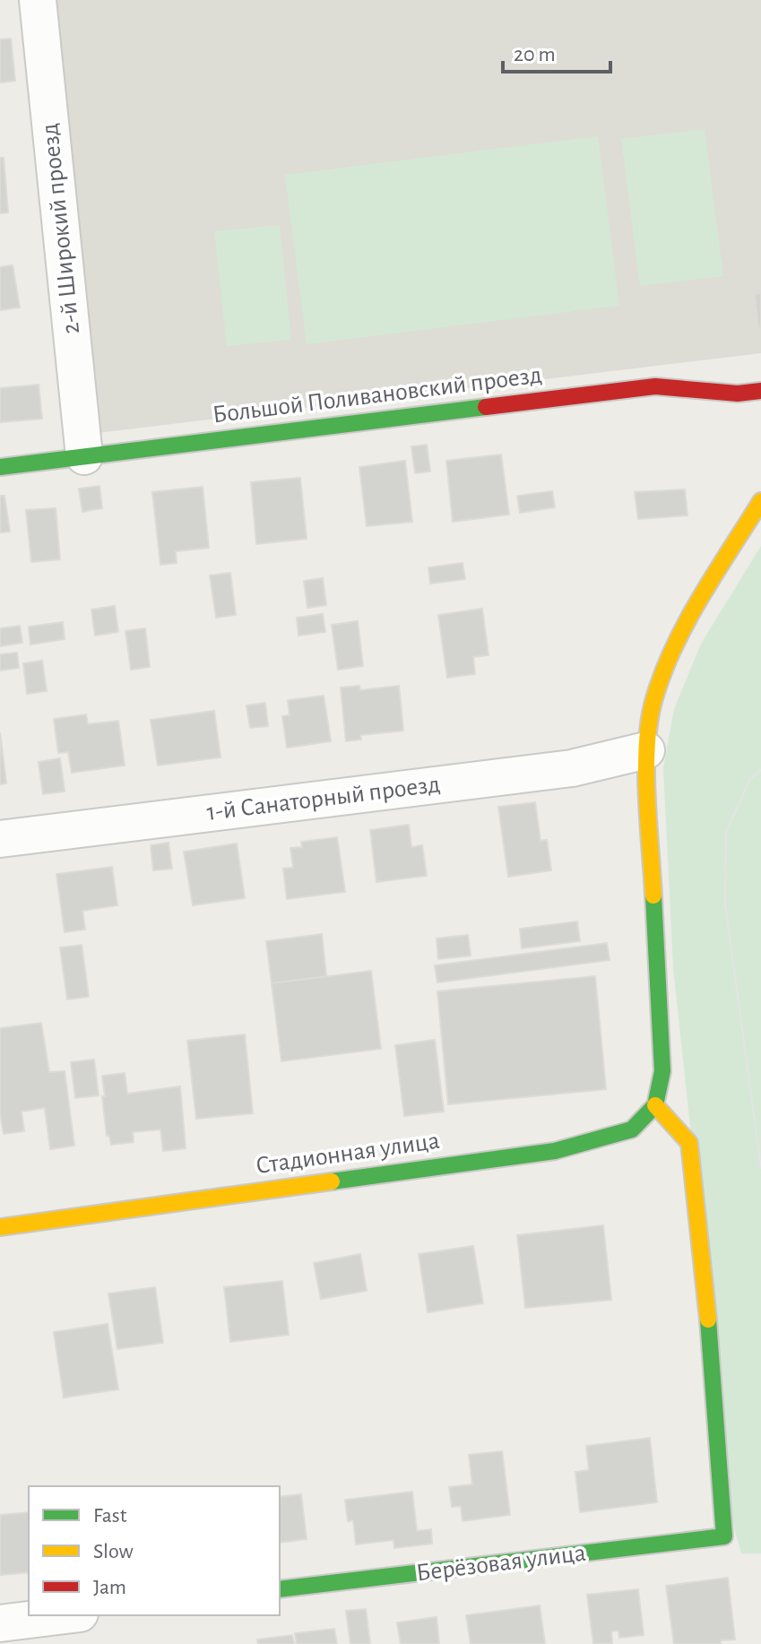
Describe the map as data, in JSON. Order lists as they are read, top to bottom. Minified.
{"streets":{"street":["2-й Широкий проезд","Большой Поливановский проезд","1-й Санаторный проезд","Стадионная улица","Берёзовая улица"]},"crossings":[["2-й Широкий проезд","Большой Поливановский проезд"],["Стадионная улица","Берёзовая улица"]],"legend":["Fast","Slow","Jam"],"scale_bar":"20 m"}
